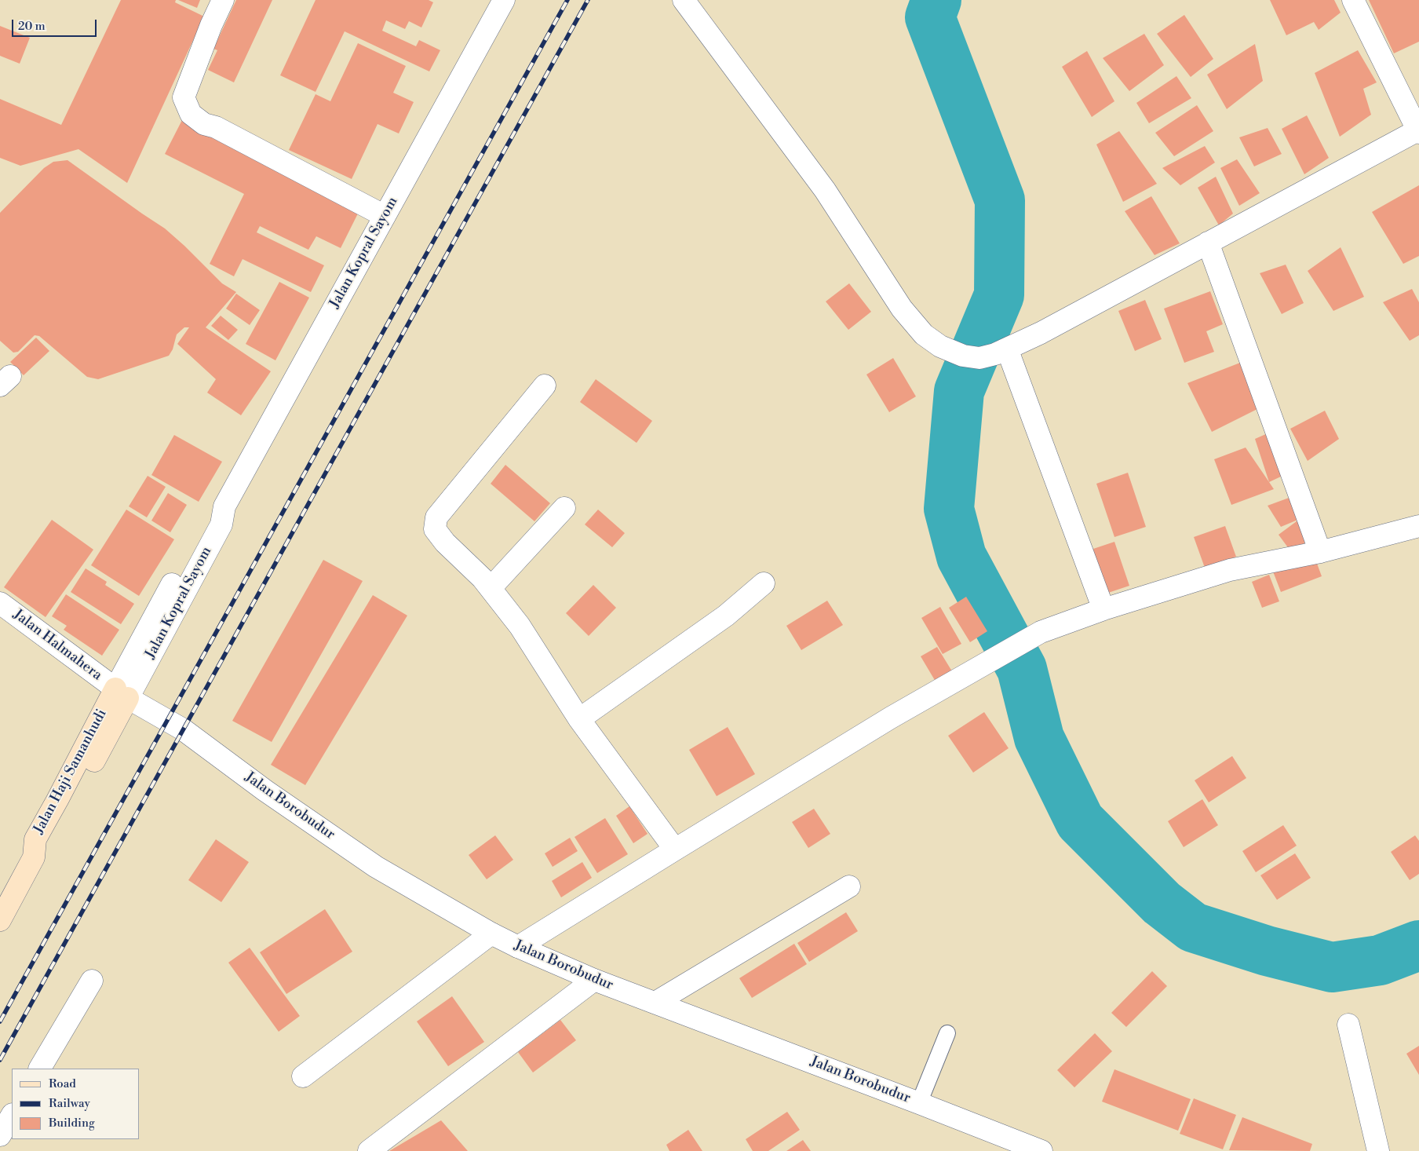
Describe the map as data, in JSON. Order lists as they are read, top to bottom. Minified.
{"streets":{"main road":["Jalan Haji Samanhudi"],"street":["Jalan Kopral Sayom","Jalan Halmahera","Jalan Borobudur"]},"crossings":[["Jalan Kopral Sayom","Jalan Halmahera"],["Jalan Kopral Sayom","Jalan Haji Samanhudi"],["Jalan Kopral Sayom","Jalan Borobudur"],["Jalan Halmahera","Jalan Haji Samanhudi"],["Jalan Halmahera","Jalan Borobudur"],["Jalan Haji Samanhudi","Jalan Borobudur"]],"legend":["Road","Railway","Building"],"scale_bar":"20 m"}
